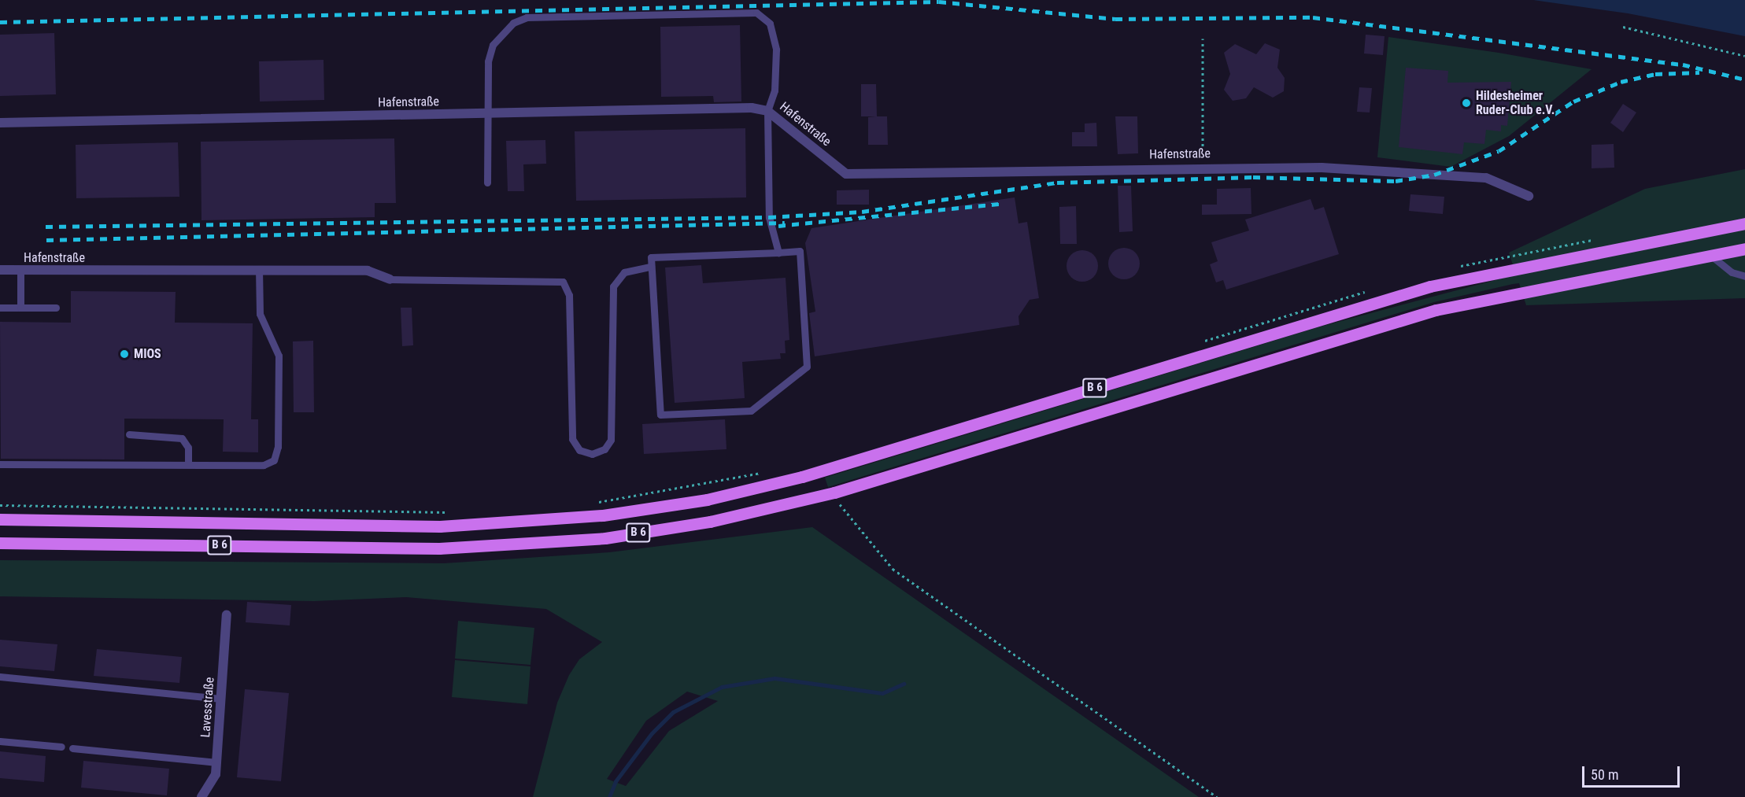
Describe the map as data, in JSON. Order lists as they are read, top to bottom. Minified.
{"streets":{"main road":["B 6"],"street":["Hafenstraße","Lavesstraße"]},"places":["Hildesheimer Ruder-Club e.V.","MIOS"],"scale_bar":"50 m"}
